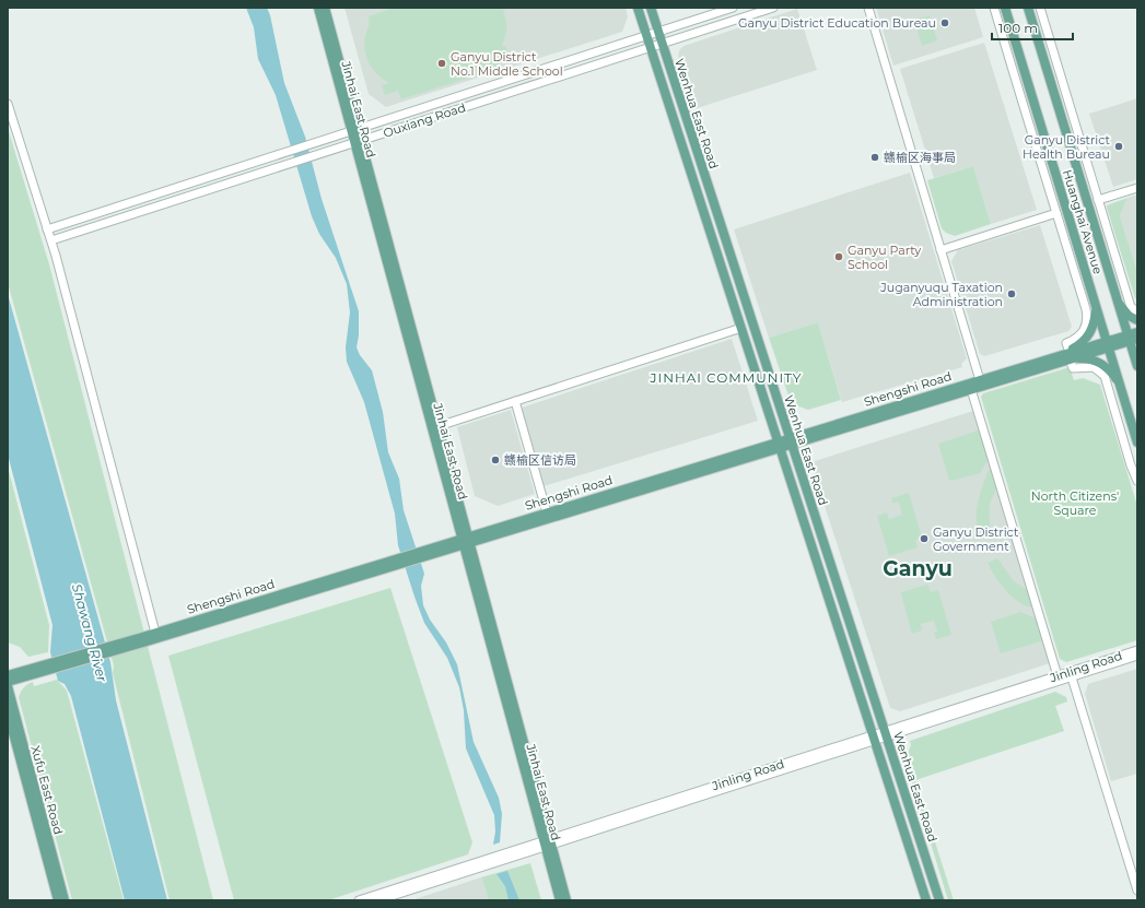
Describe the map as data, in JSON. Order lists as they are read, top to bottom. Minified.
{"streets":{"main road":["Jinhai East Road","Wenhua East Road","Huanghai Avenue","Shengshi Road","Xufu East Road"],"street":["Ouxiang Road","Jinling Road"]},"crossings":[["Jinhai East Road","Ouxiang Road"],["Jinhai East Road","Shengshi Road"],["Jinhai East Road","Jinling Road"],["Wenhua East Road","Ouxiang Road"],["Wenhua East Road","Shengshi Road"],["Wenhua East Road","Jinling Road"],["Huanghai Avenue","Shengshi Road"]],"districts":["JINHAI COMMUNITY","Ganyu"],"water":["Shawang River"],"parks":["North Citizens' Square"],"places":["Ganyu District Education Bureau","Ganyu District No.1 Middle School","Ganyu District Health Bureau","赣榆区海事局","Ganyu Party School","Juganyuqu Taxation Administration","赣榆区信访局","Ganyu District Government"],"scale_bar":"100 m"}
